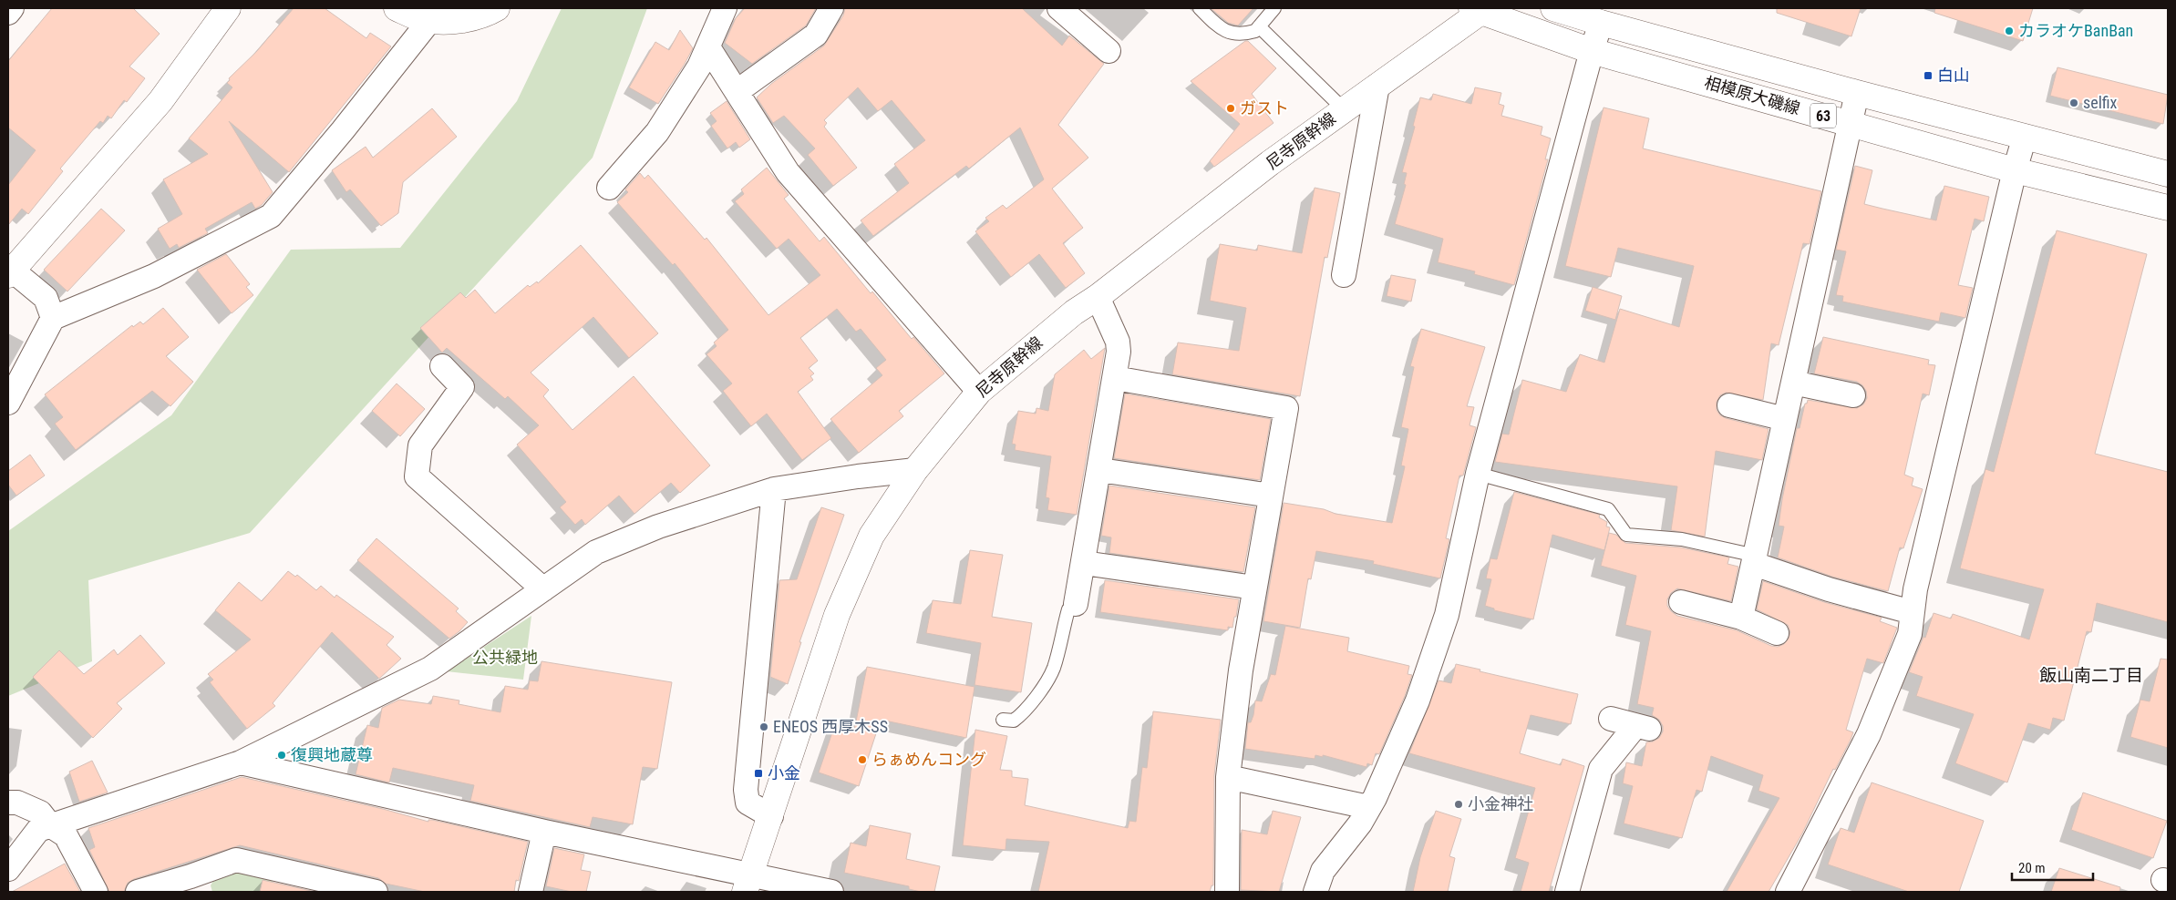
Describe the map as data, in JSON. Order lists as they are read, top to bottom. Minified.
{"streets":{"street":["相模原大磯線","63","尼寺原幹線"]},"crossings":[["相模原大磯線","尼寺原幹線"]],"districts":["飯山南二丁目"],"parks":["公共緑地"],"places":{"other":["カラオケBanBan","selfix","ガスト","ENEOS 西厚木SS","復興地蔵尊","らぁめんコング","小金神社"],"transit":["白山","小金"]},"scale_bar":"20 m"}
